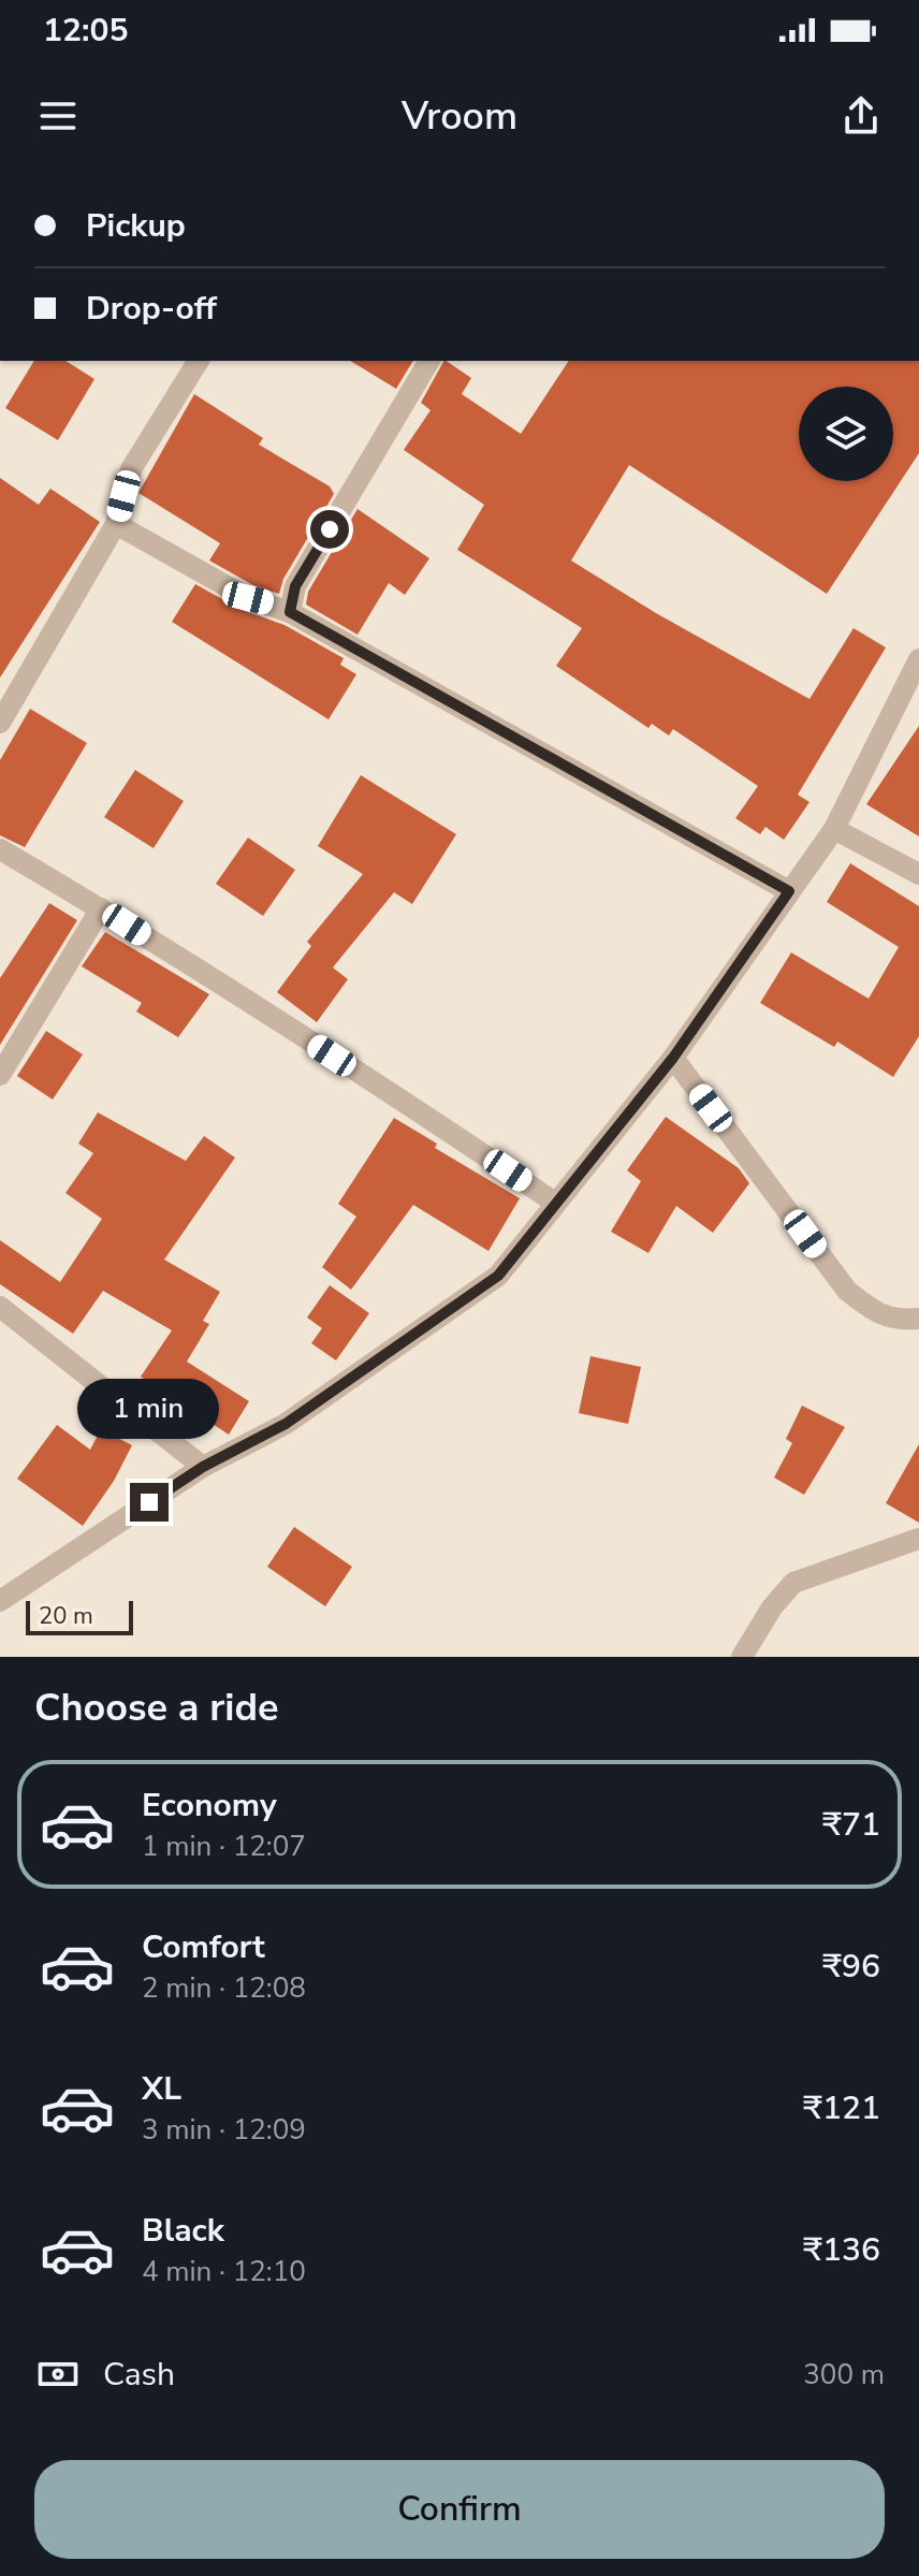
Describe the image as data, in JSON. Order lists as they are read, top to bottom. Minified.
{"scale_bar":"20 m","page":{"status":"12:05","header":"Vroom","banner":["Pickup","Drop-off"],"bubble":"1 min","scale":"20 m","heading":"Choose a ride","list":[{"name":"Economy","note":"1 min · 12:07","value":"₹71"},{"name":"Comfort","note":"2 min · 12:08","value":"₹96"},{"name":"XL","note":"3 min · 12:09","value":"₹121"},{"name":"Black","note":"4 min · 12:10","value":"₹136"}],"pay":["Cash","300 m"],"buttons":"Confirm"}}
